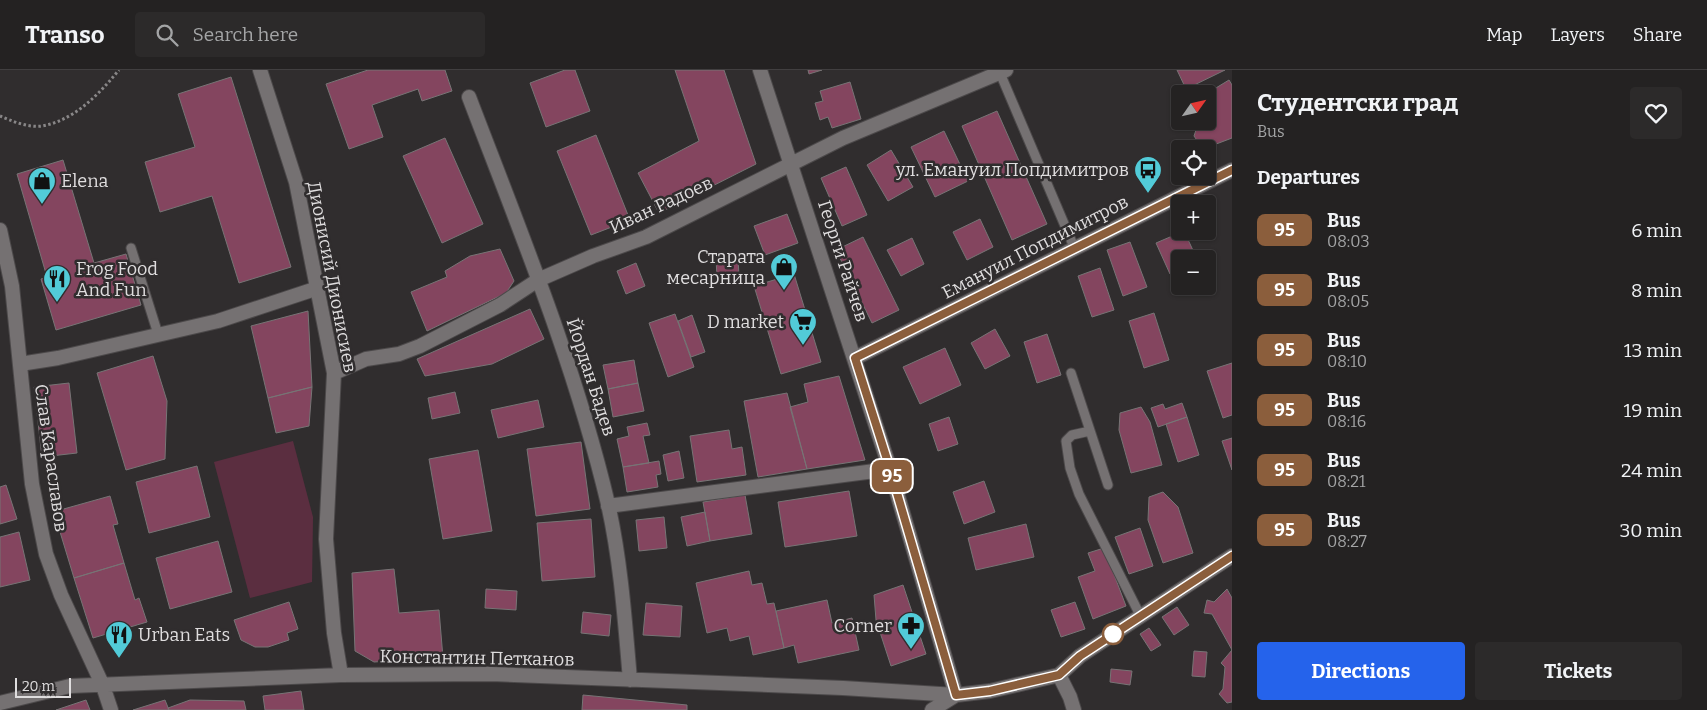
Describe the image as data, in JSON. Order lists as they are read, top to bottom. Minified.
{"streets":{"street":["Иван Радоев","Емануил Попдимитров","Георги Райчев","Дионисий Дионисиев","Йордан Бадев","Слав Караславов","Константин Петканов"]},"crossings":[["Иван Радоев","Георги Райчев"],["Иван Радоев","Дионисий Дионисиев"],["Иван Радоев","Йордан Бадев"],["Емануил Попдимитров","Георги Райчев"],["Георги Райчев","Константин Петканов"],["Дионисий Дионисиев","Константин Петканов"],["Йордан Бадев","Константин Петканов"],["Слав Караславов","Константин Петканов"]],"places":{"bus stop":["ул. Емануил Попдимитров"],"shop":["Elena","Старата месарница"],"restaurant":["Frog Food And Fun","Urban Eats"],"supermarket":["D market"],"pharmacy":["Corner"]},"lines":["bus line 95"],"scale_bar":"20 m","north":"top right","page":{"header":"Transo","search":"Search here","nav":["Map","Layers","Share"],"on_map":"95","heading":[["Студентски град","Bus"],"Departures"],"map_buttons":["+","−"],"list":[{"mark":"95","name":"Bus","note":"08:03","value":"6 min"},{"mark":"95","name":"Bus","note":"08:05","value":"8 min"},{"mark":"95","name":"Bus","note":"08:10","value":"13 min"},{"mark":"95","name":"Bus","note":"08:16","value":"19 min"},{"mark":"95","name":"Bus","note":"08:21","value":"24 min"},{"mark":"95","name":"Bus","note":"08:27","value":"30 min"}],"buttons":["Directions","Tickets"],"scale":"20 m"}}
